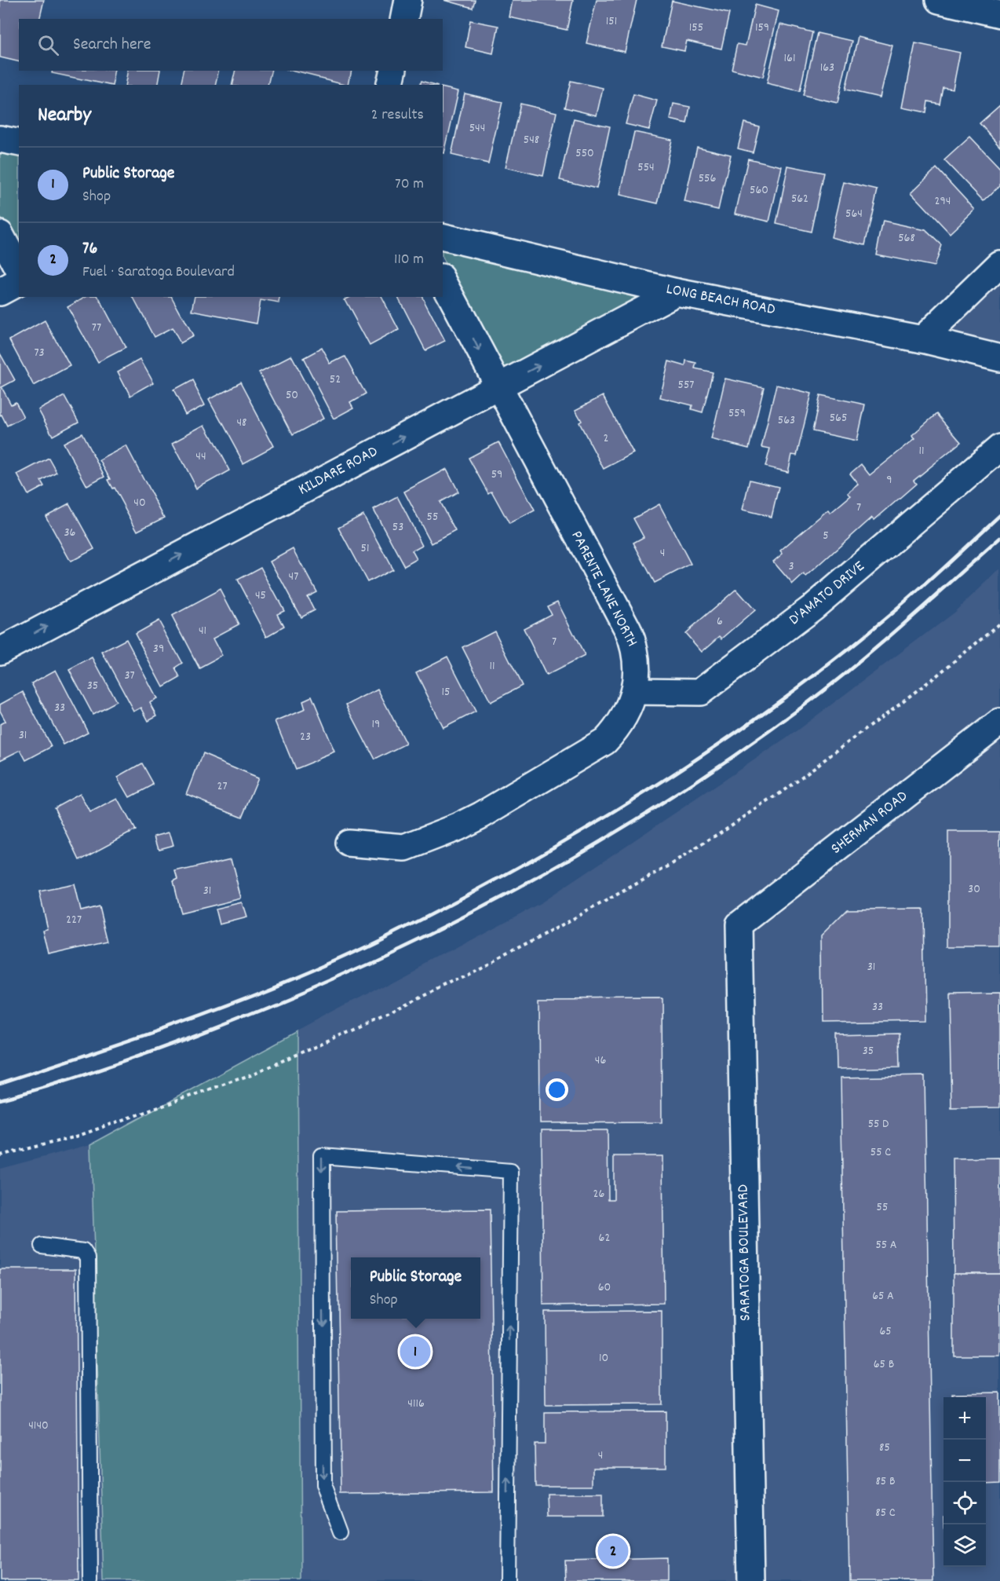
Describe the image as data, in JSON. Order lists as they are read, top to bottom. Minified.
{"streets":{"street":["LONG BEACH ROAD","KILDARE ROAD","PARENTE LANE NORTH","D'AMATO DRIVE","SHERMAN ROAD","SARATOGA BOULEVARD"]},"crossings":[["LONG BEACH ROAD","KILDARE ROAD"],["KILDARE ROAD","PARENTE LANE NORTH"],["PARENTE LANE NORTH","D'AMATO DRIVE"],["SHERMAN ROAD","SARATOGA BOULEVARD"]],"one_way":["KILDARE ROAD"],"house_numbers":["151","155","159","161","163","544","548","550","554","556","560","562","294","564","568","77","73","52","557","50","559","565","563","48","2","11","44","59","9","40","7","55","53","36","5","51","4","3","47","45","6","41","7","39","11","37","35","15","33","19","31","23","27","30","31","227","31","33","35","46","55 D","55 C","26","55","62","55 A","60","65 A","65","10","65 B","4116","4140","85","4","85 B","85 C"],"page":{"search":"Search here","heading":["Nearby","2 results"],"list":[{"mark":"1","name":"Public Storage","note":"Shop","value":"70 m"},{"mark":"2","name":"76","note":"Fuel · Saratoga Boulevard","value":"110 m"}],"popup":["Public Storage","Shop"],"pins":["1","2"],"map_buttons":["+","−"]}}
